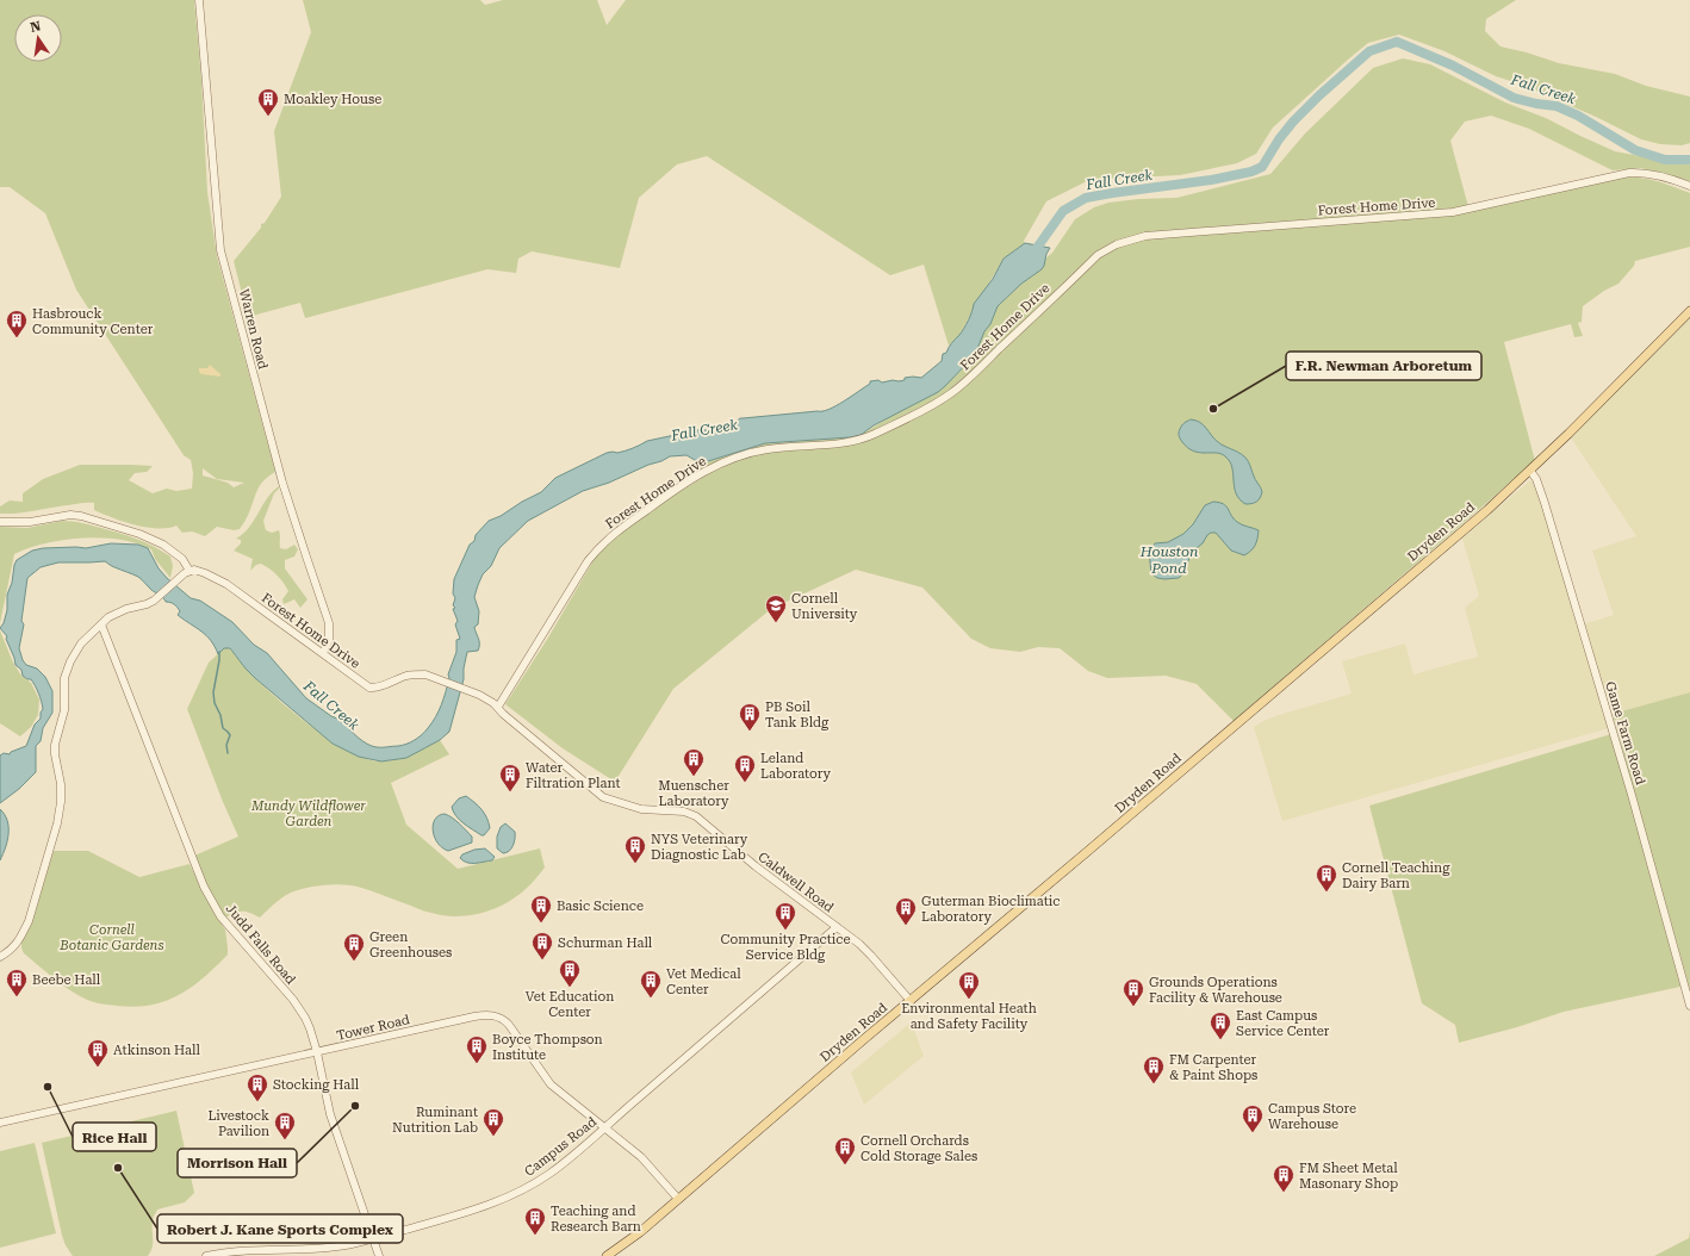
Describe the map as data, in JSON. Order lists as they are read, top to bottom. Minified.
{"streets":{"main road":["Dryden Road"],"street":["Forest Home Drive","Warren Road","Game Farm Road","Caldwell Road","Judd Falls Road","Tower Road","Campus Road"]},"crossings":[["Forest Home Drive","Warren Road"],["Forest Home Drive","Caldwell Road"],["Dryden Road","Game Farm Road"],["Dryden Road","Caldwell Road"],["Dryden Road","Tower Road"],["Caldwell Road","Campus Road"],["Judd Falls Road","Tower Road"],["Judd Falls Road","Campus Road"],["Tower Road","Campus Road"]],"water":["Fall Creek","Houston Pond"],"parks":["Mundy Wildflower Garden","Cornell Botanic Gardens"],"places":{"building":["Moakley House","Hasbrouck Community Center","PB Soil Tank Bldg","Muenscher Laboratory","Leland Laboratory","Water Filtration Plant","NYS Veterinary Diagnostic Lab","Cornell Teaching Dairy Barn","Basic Science","Guterman Bioclimatic Laboratory","Community Practice Service Bldg","Schurman Hall","Green Greenhouses","Vet Education Center","Beebe Hall","Vet Medical Center","Environmental Heath and Safety Facility","Grounds Operations Facility & Warehouse","East Campus Service Center","Boyce Thompson Institute","Atkinson Hall","FM Carpenter & Paint Shops","Stocking Hall","Campus Store Warehouse","Ruminant Nutrition Lab","Livestock Pavilion","Cornell Orchards Cold Storage Sales","FM Sheet Metal Masonary Shop","Teaching and Research Barn"],"other":["F.R. Newman Arboretum","Rice Hall","Morrison Hall","Robert J. Kane Sports Complex"],"school or university":["Cornell University"]},"north":"top"}
